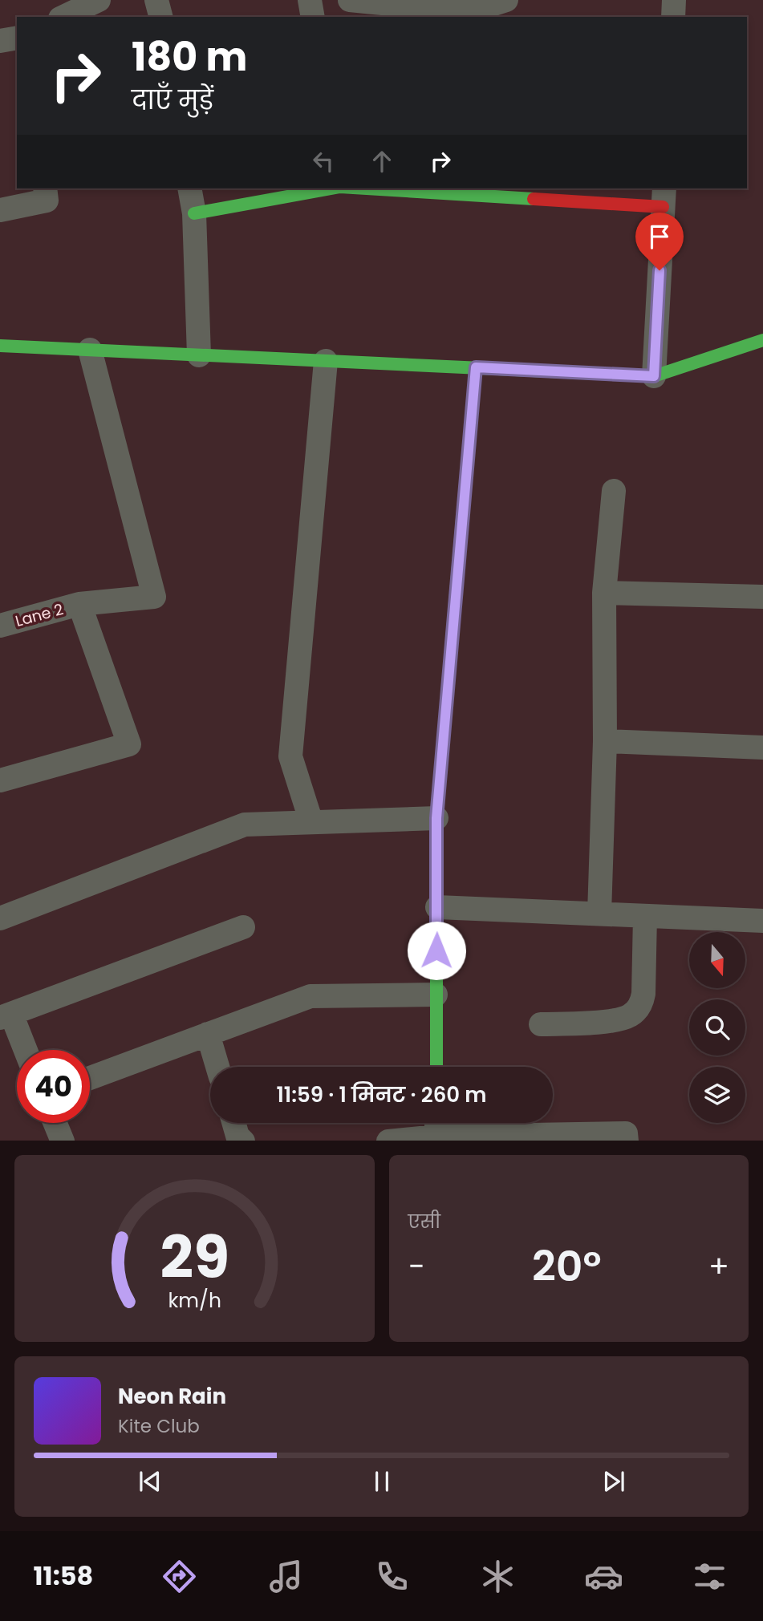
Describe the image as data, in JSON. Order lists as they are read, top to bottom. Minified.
{"streets":{"street":["Lane 2"]},"north":"bottom","page":{"turn":["180 m","दाएँ मुड़ें"],"limit":"40","trip":"11:59 · 1 मिनट · 260 m","tile":"एसी","heat":["−","20°","+"],"song":["Neon Rain","Kite Club"],"tabs":"11:58","gauge":["29","km/h"]}}
